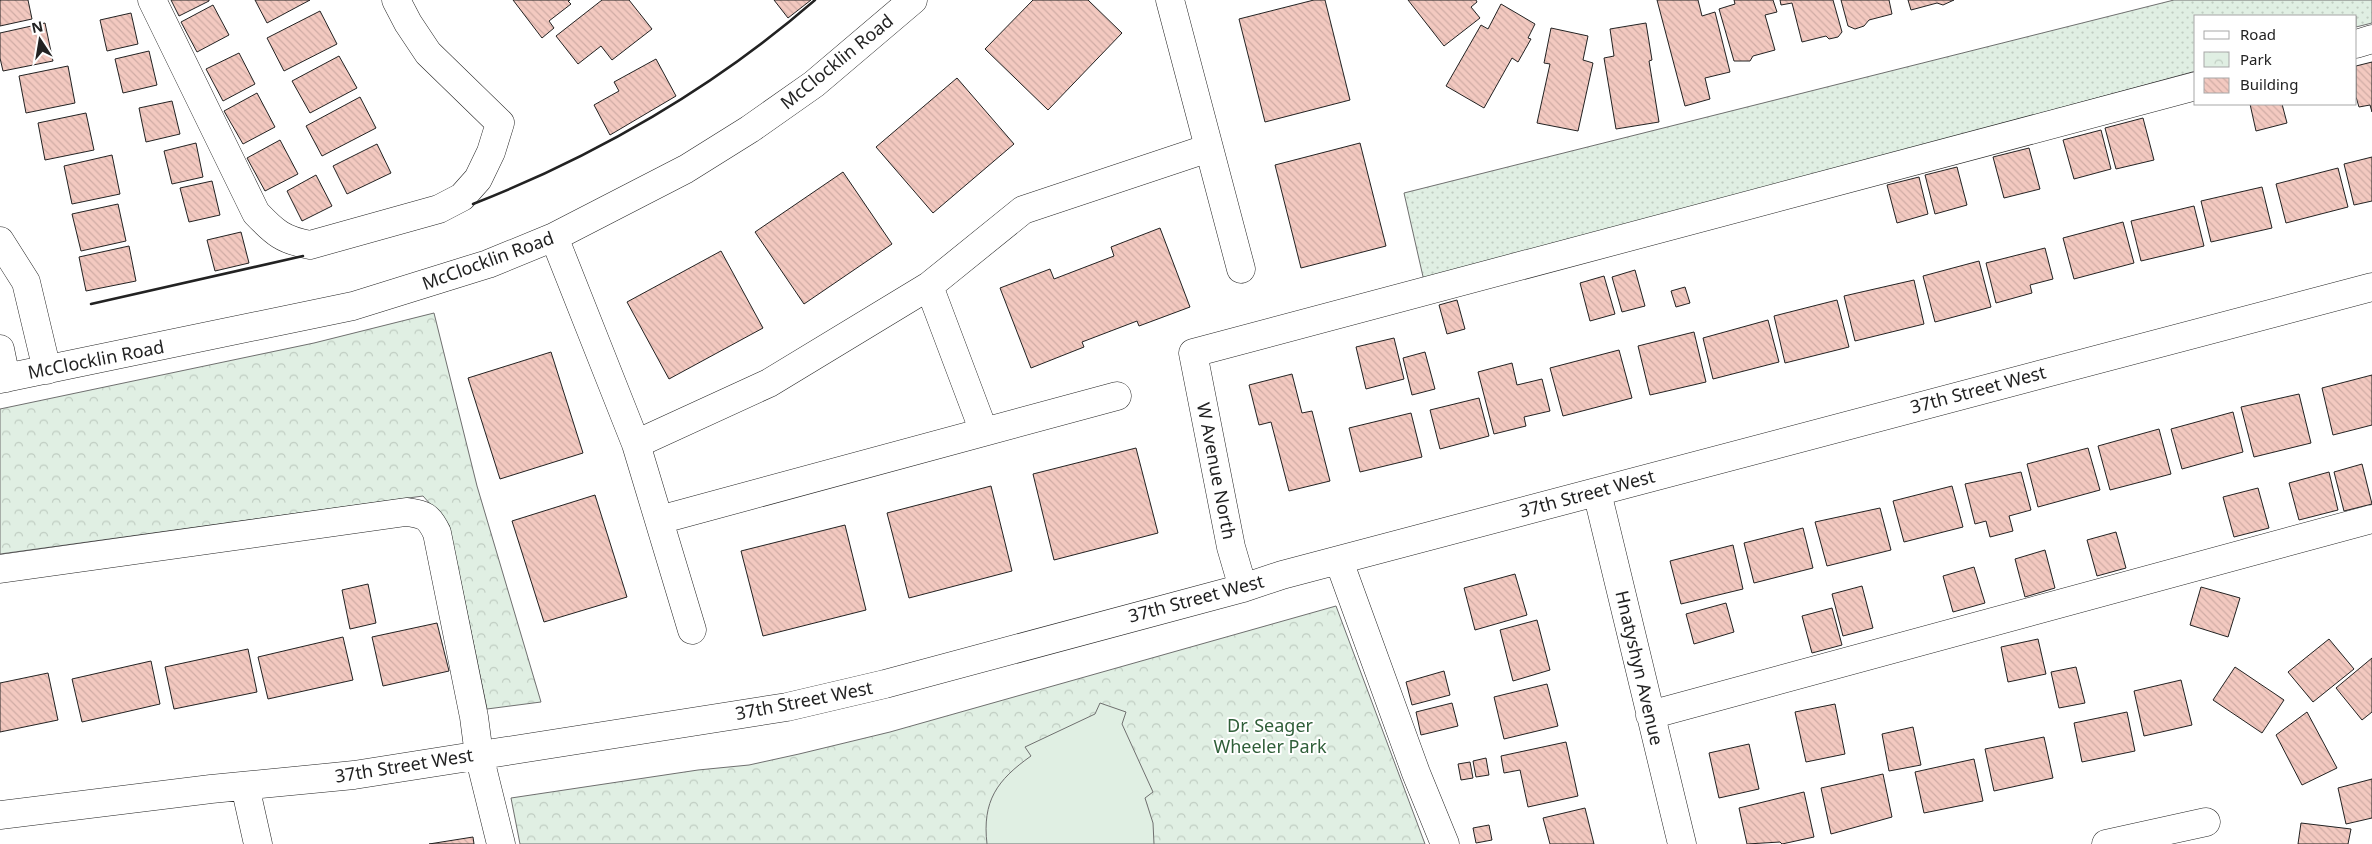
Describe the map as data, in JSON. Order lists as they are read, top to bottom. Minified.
{"streets":{"street":["McClocklin Road","37th Street West","W Avenue North","Hnatyshyn Avenue"]},"crossings":[["37th Street West","W Avenue North"],["37th Street West","Hnatyshyn Avenue"]],"parks":["Dr. Seager Wheeler Park"],"legend":["Road","Park","Building"],"north":"top"}
